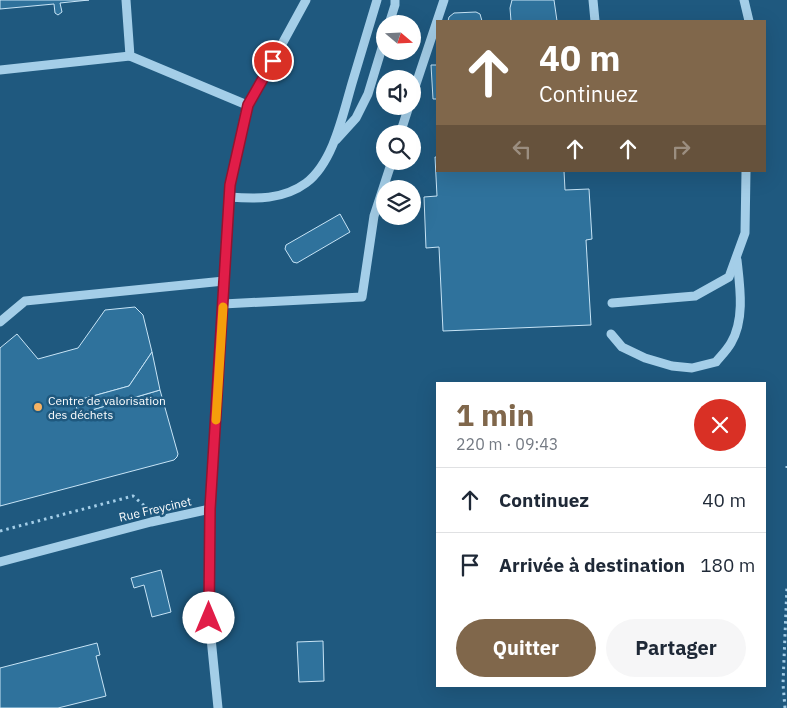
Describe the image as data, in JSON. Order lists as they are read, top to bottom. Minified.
{"streets":{"street":["Rue Freycinet"]},"places":["Centre de valorisation des déchets"],"north":"right","page":{"turn":["40 m","Continuez"],"heading":["1 min","220 m · 09:43"],"list":[{"name":"Continuez","value":"40 m"},{"name":"Arrivée à destination","value":"180 m"}],"buttons":["Quitter","Partager"]}}
